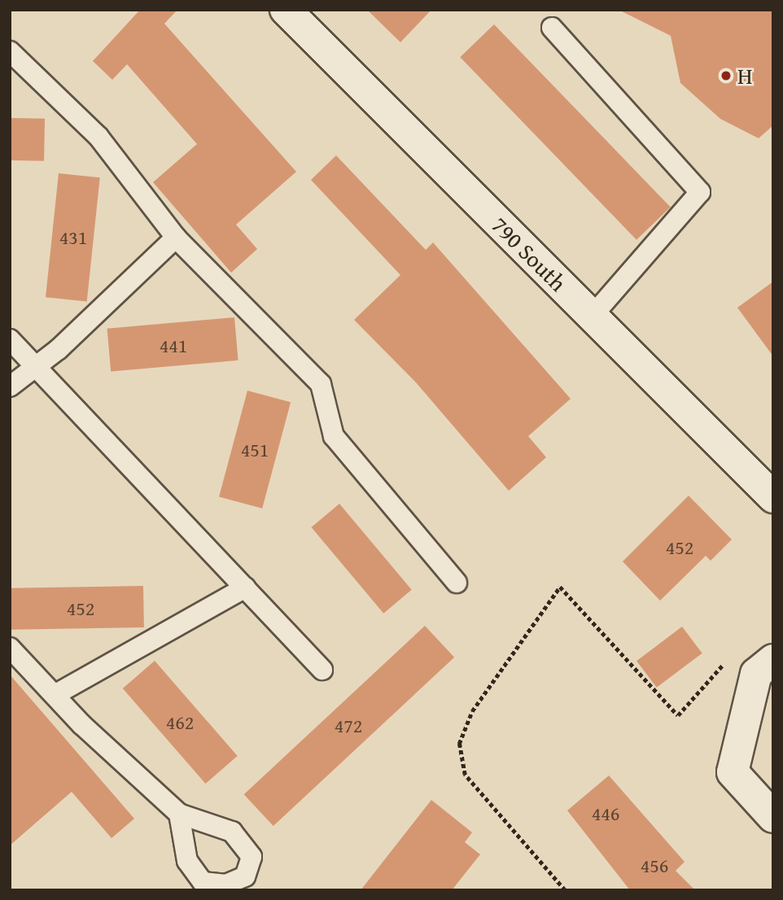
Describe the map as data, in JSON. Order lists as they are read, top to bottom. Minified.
{"streets":{"street":["790 South"]},"places":["H"],"house_numbers":["431","441","451","452","452","462","472","446","456"]}
